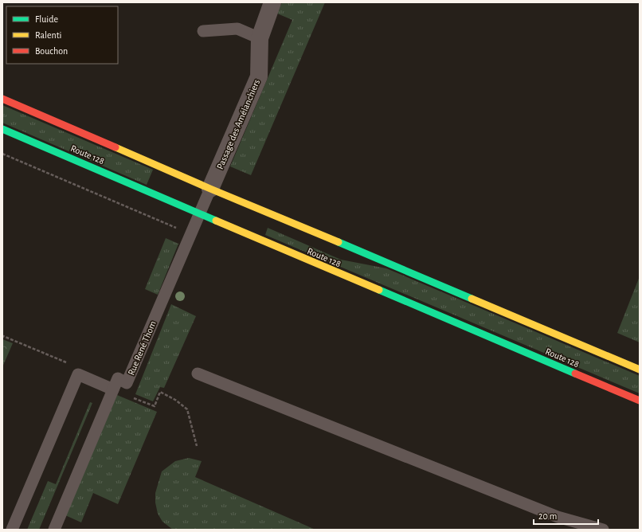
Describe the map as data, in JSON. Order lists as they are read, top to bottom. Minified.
{"streets":{"main road":["Route 128"],"street":["Passage des Amélanchiers"],"lane":["Rue René Thom"]},"crossings":[["Passage des Amélanchiers","Route 128"],["Passage des Amélanchiers","Rue René Thom"],["Route 128","Rue René Thom"]],"legend":["Fluide","Ralenti","Bouchon"],"scale_bar":"20 m"}
